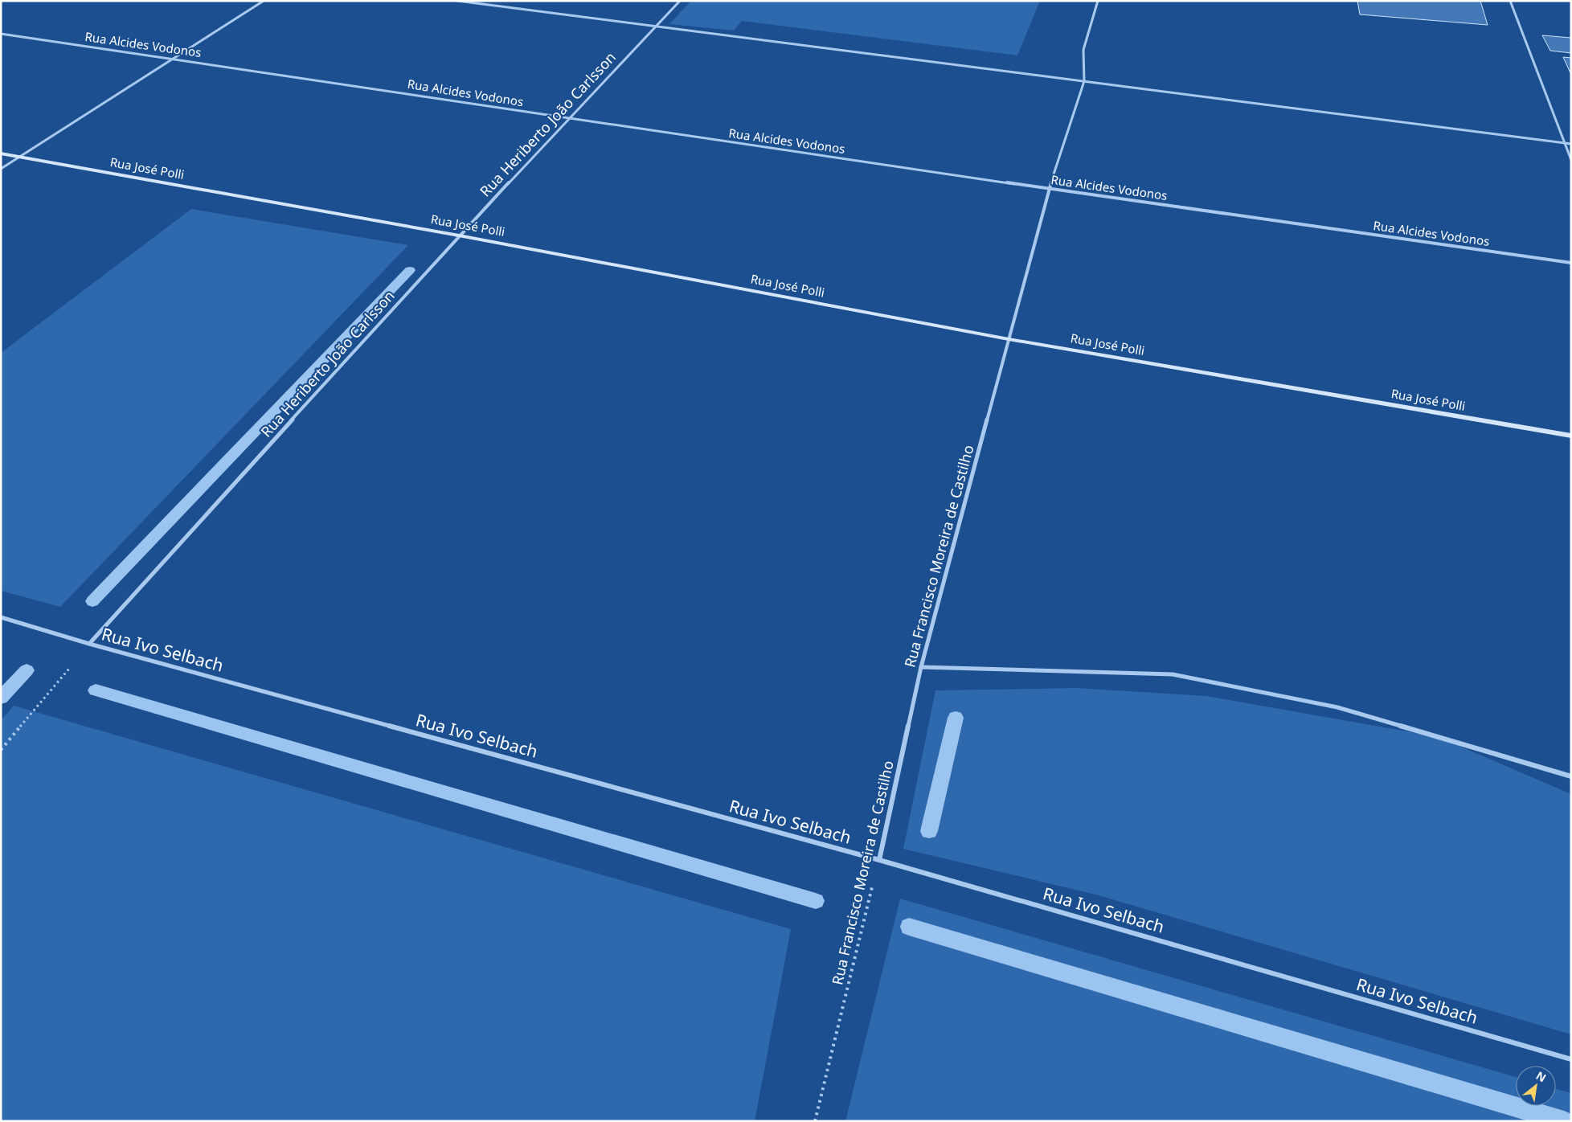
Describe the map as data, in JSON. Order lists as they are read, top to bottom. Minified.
{"streets":{"street":["Rua Alcides Vodonos","Rua Heriberto João Carlsson","Rua José Polli","Rua Francisco Moreira de Castilho","Rua Ivo Selbach"]},"crossings":[["Rua Alcides Vodonos","Rua Heriberto João Carlsson"],["Rua Alcides Vodonos","Rua Francisco Moreira de Castilho"],["Rua Heriberto João Carlsson","Rua José Polli"],["Rua Heriberto João Carlsson","Rua Ivo Selbach"],["Rua José Polli","Rua Francisco Moreira de Castilho"],["Rua Francisco Moreira de Castilho","Rua Ivo Selbach"]],"north":"top right"}
